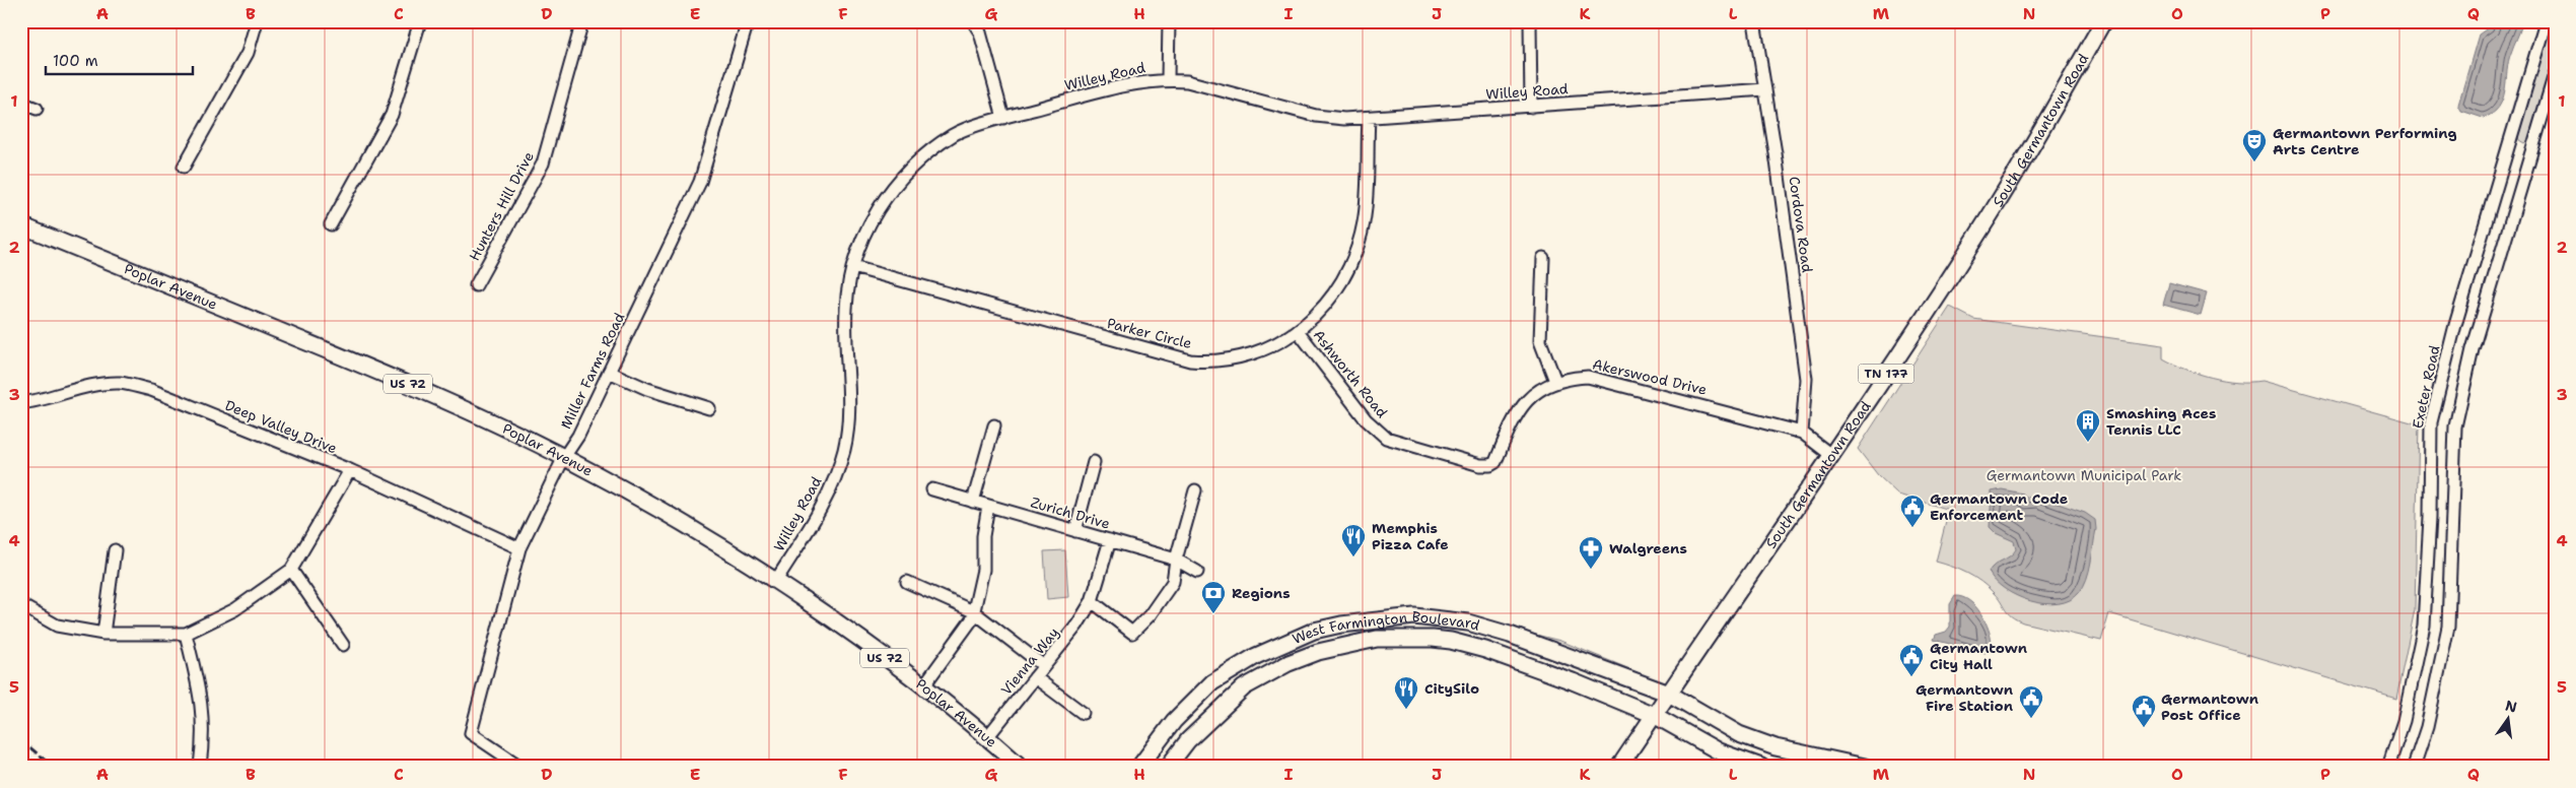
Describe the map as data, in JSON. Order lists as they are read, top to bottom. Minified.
{"streets":{"main road":["South Germantown Road","Poplar Avenue","TN 177","US 72","West Farmington Boulevard"],"street":["Willey Road","Hunters Hill Drive","Cordova Road","Parker Circle","Miller Farms Road","Ashworth Road","Akerswood Drive","Exeter Road","Deep Valley Drive","Zurich Drive","Vienna Way"]},"crossings":[["Willey Road","Cordova Road"],["Willey Road","Poplar Avenue"],["Willey Road","Parker Circle"],["South Germantown Road","Akerswood Drive"],["South Germantown Road","West Farmington Boulevard"],["Cordova Road","Akerswood Drive"],["Poplar Avenue","Miller Farms Road"],["Poplar Avenue","Vienna Way"],["Parker Circle","Ashworth Road"],["Miller Farms Road","Deep Valley Drive"],["Ashworth Road","Akerswood Drive"],["Zurich Drive","Vienna Way"]],"parks":["Germantown Municipal Park"],"places":{"theatre":["Germantown Performing Arts Centre"],"building":["Smashing Aces Tennis LLC"],"public building":["Germantown Code Enforcement","Germantown City Hall","Germantown Fire Station","Germantown Post Office"],"restaurant":["Memphis Pizza Cafe","CitySilo"],"pharmacy":["Walgreens"],"bank":["Regions"]},"scale_bar":"100 m","north":"top","grid":{"columns":["A","B","C","D","E","F","G","H","I","J","K","L","M","N","O","P","Q"],"rows":["1","2","3","4","5"]}}
